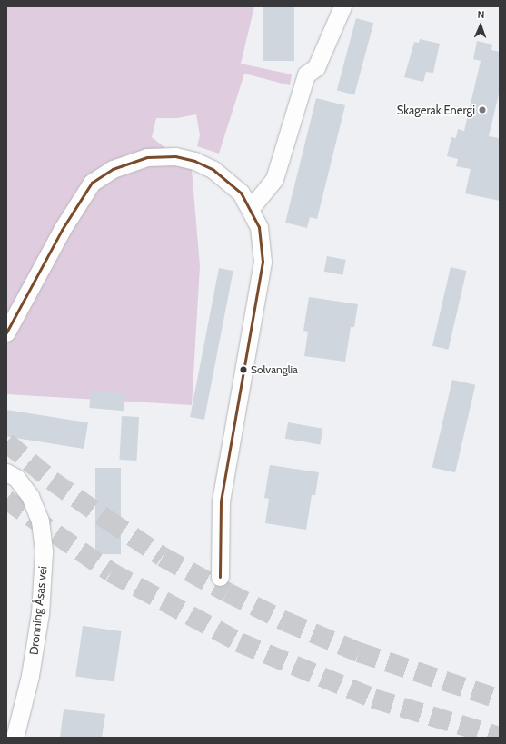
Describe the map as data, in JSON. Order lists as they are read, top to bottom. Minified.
{"streets":{"street":["Dronning Åsas vei"]},"places":["Skagerak Energi","Solvanglia"],"north":"top"}
